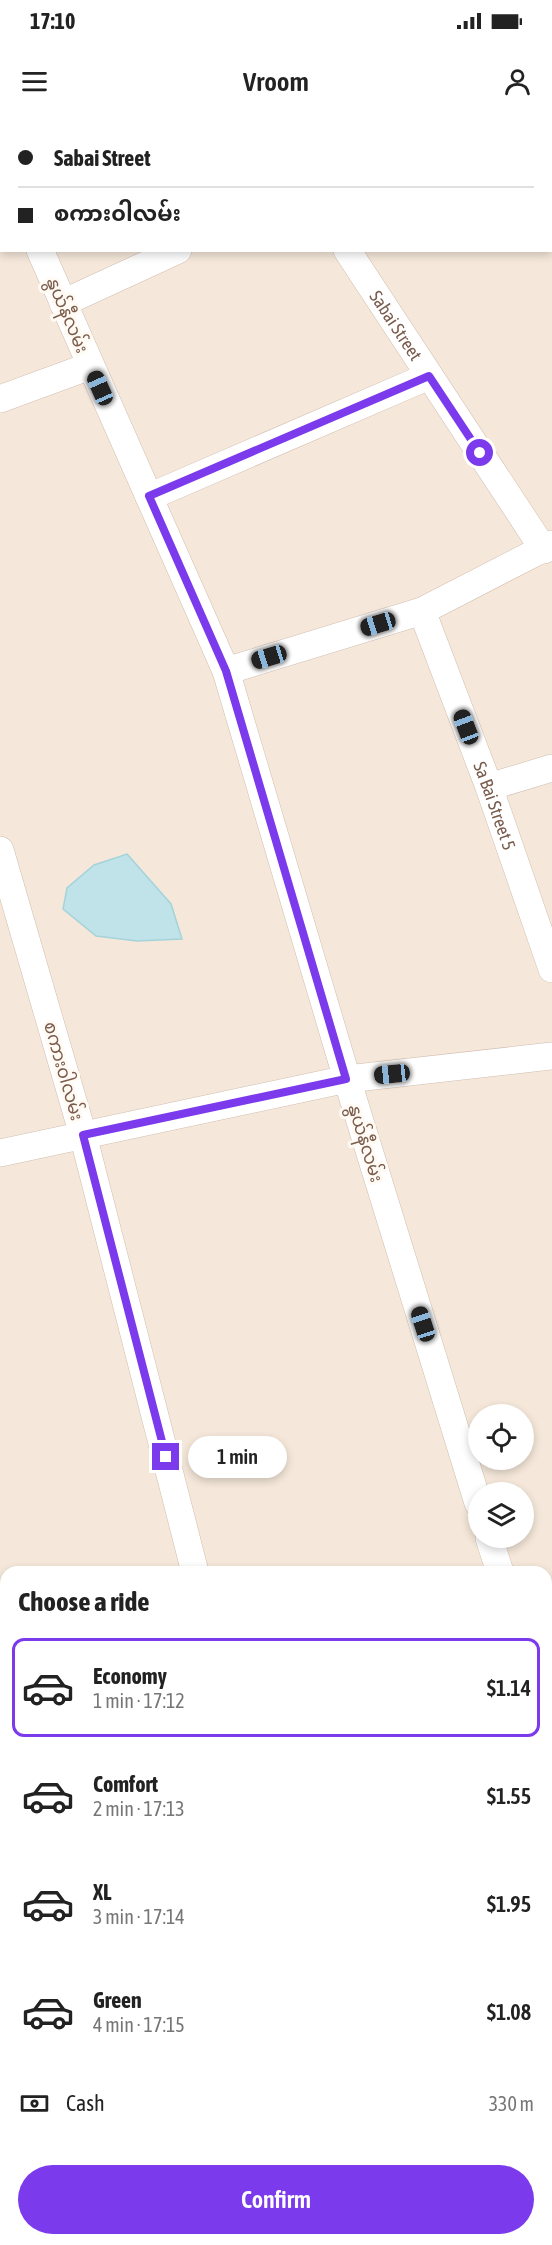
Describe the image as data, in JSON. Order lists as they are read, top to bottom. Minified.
{"streets":{"street":["နွယ်နီလမ်း","Sabai Street","Sa Bai Street 5","စကား၀ါလမ်း"]},"page":{"status":"17:10","header":"Vroom","banner":["Sabai Street","စကား၀ါလမ်း"],"bubble":"1 min","heading":"Choose a ride","list":[{"name":"Economy","note":"1 min · 17:12","value":"$1.14"},{"name":"Comfort","note":"2 min · 17:13","value":"$1.55"},{"name":"XL","note":"3 min · 17:14","value":"$1.95"},{"name":"Green","note":"4 min · 17:15","value":"$1.08"}],"pay":["Cash","330 m"],"buttons":"Confirm"}}
